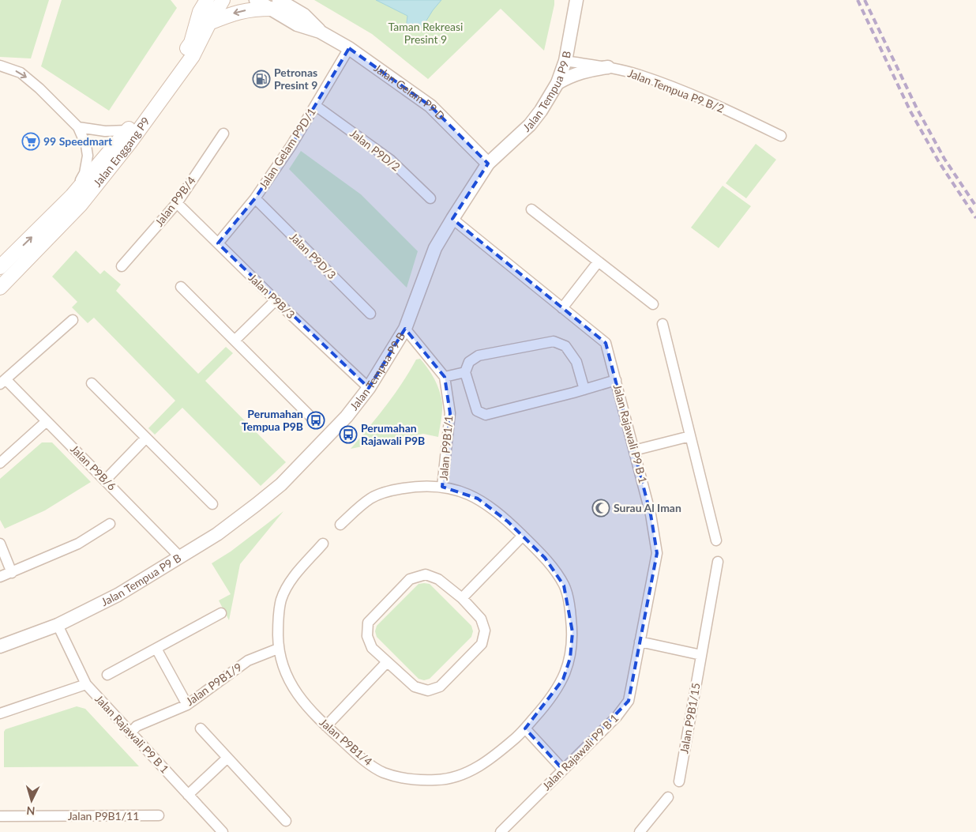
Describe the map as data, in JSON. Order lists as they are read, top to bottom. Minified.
{"streets":{"main road":["Jalan Enggang P9"],"street":["Jalan Tempua P9 B","Jalan Tempua P9 B/2","Jalan Gelam P9 D","Jalan Gelam P9D/1","Jalan P9D/2","Jalan P9B/4","Jalan P9D/3","Jalan P9B/3","Jalan Rajawali P9 B 1","Jalan P9B1/1","Jalan P9B/6","Jalan P9B1/9","Jalan P9B1/15","Jalan P9B1/4","Jalan P9B1/11"]},"crossings":[["Jalan Tempua P9 B","Jalan Tempua P9 B/2"],["Jalan Tempua P9 B","Jalan Gelam P9 D"],["Jalan Tempua P9 B","Jalan P9B/3"],["Jalan Tempua P9 B","Jalan Rajawali P9 B 1"],["Jalan Tempua P9 B","Jalan P9B1/1"],["Jalan Tempua P9 B","Jalan P9B/6"],["Jalan Gelam P9 D","Jalan Gelam P9D/1"],["Jalan Gelam P9D/1","Jalan P9D/2"],["Jalan Gelam P9D/1","Jalan P9D/3"],["Jalan Gelam P9D/1","Jalan P9B/3"],["Jalan P9B/4","Jalan P9B/3"],["Jalan Rajawali P9 B 1","Jalan P9B1/9"],["Jalan P9B1/1","Jalan P9B1/4"],["Jalan P9B1/9","Jalan P9B1/4"]],"parks":["Taman Rekreasi Presint 9"],"places":{"fuel station":["Petronas Presint 9"],"supermarket":["99 Speedmart"],"bus stop":["Perumahan Tempua P9B","Perumahan Rajawali P9B"],"mosque":["Surau Al Iman"]},"north":"bottom"}
